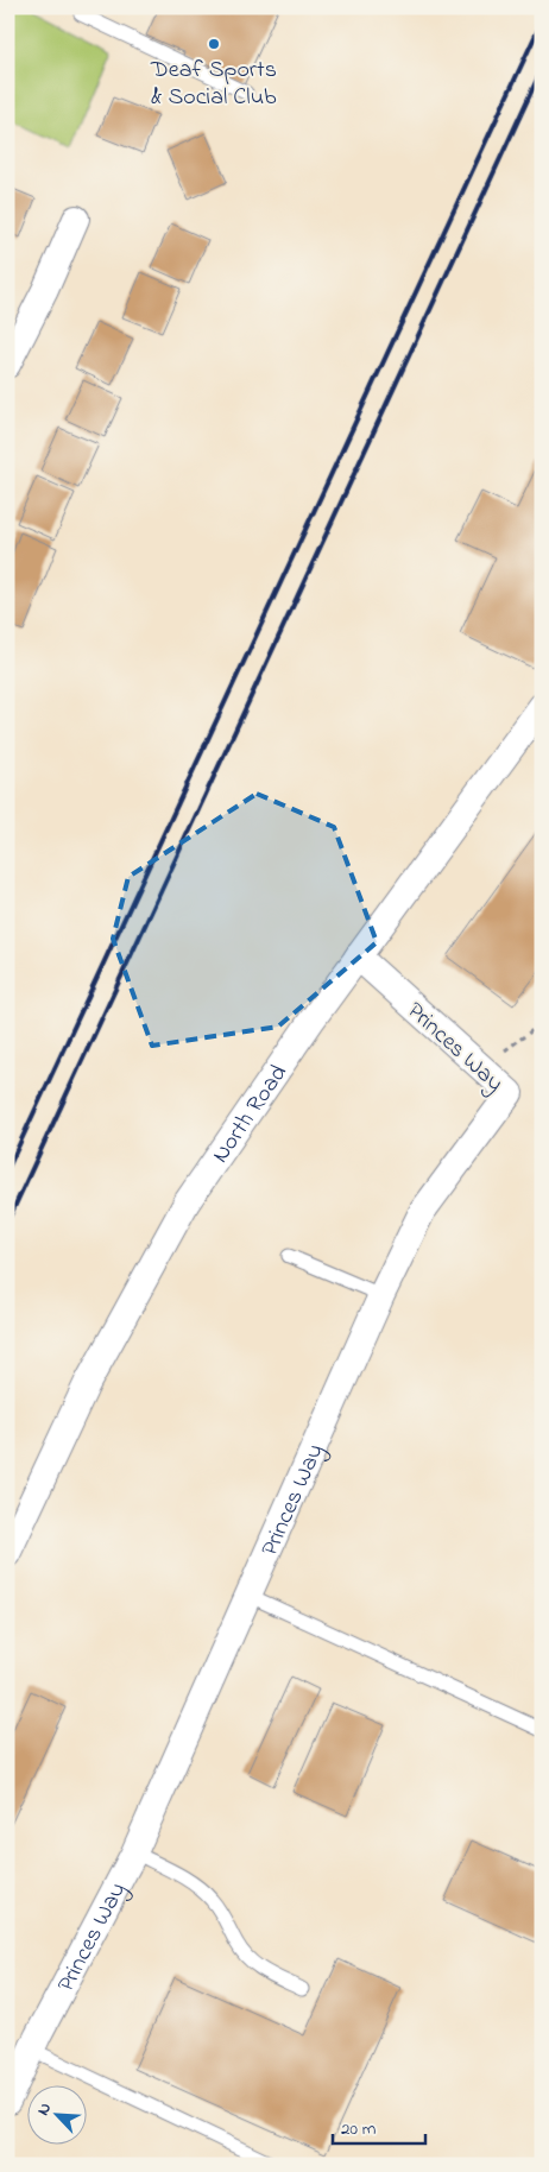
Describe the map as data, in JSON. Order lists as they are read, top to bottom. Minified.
{"streets":{"street":["Princes Way","North Road"]},"crossings":[["Princes Way","North Road"]],"places":["Deaf Sports & Social Club"],"scale_bar":"20 m","north":"top left"}
